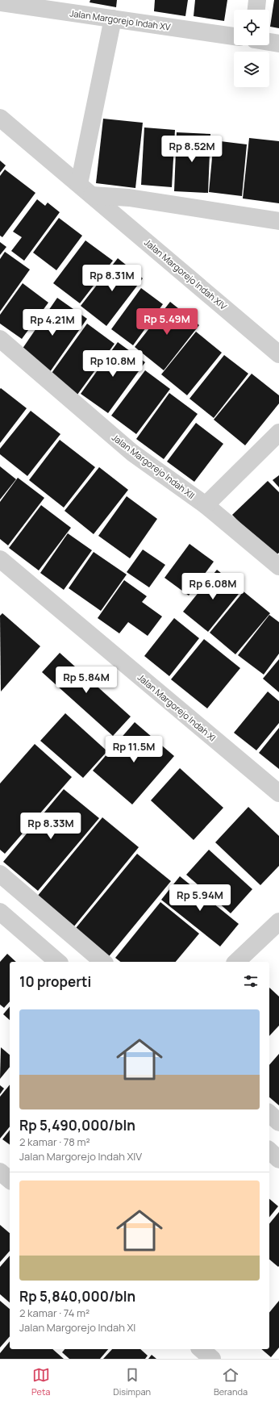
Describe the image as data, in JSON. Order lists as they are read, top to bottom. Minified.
{"streets":{"street":["Jalan Margorejo Indah XV","Jalan Margorejo Indah XIV","Jalan Margorejo Indah XII","Jalan Margorejo Indah XI"]},"page":{"price":["Rp 8.52M","Rp 8.31M","Rp 5.49M","Rp 4.21M","Rp 10.8M","Rp 6.08M","Rp 5.84M","Rp 11.5M","Rp 8.33M","Rp 5.94M"],"heading":"10 properti","list":[{"name":"Rp 5,490,000/bln","note":"2 kamar · 78 m² · Jalan Margorejo Indah XIV"},{"name":"Rp 5,840,000/bln","note":"2 kamar · 74 m² · Jalan Margorejo Indah XI"}],"tabs":["Peta","Disimpan","Beranda"]}}
